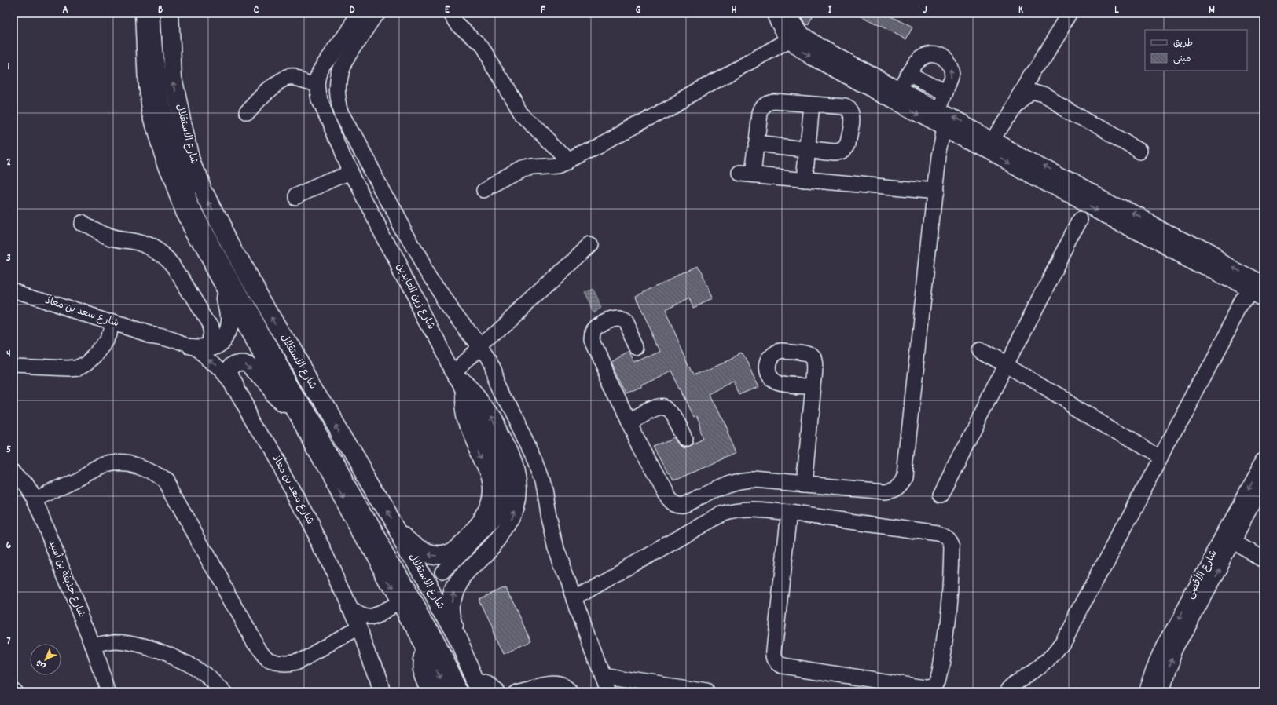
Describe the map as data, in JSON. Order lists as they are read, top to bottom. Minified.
{"streets":{"highway":["شارع الاستقلال"],"street":["شارع زين العابدين","شارع سعد بن معاذ","شارع الأقصى","شارع حذيفة بن أسيد"]},"legend":["طريق","مبنى"],"north":"bottom left","grid":{"columns":["A","B","C","D","E","F","G","H","I","J","K","L","M"],"rows":["1","2","3","4","5","6","7"]}}
